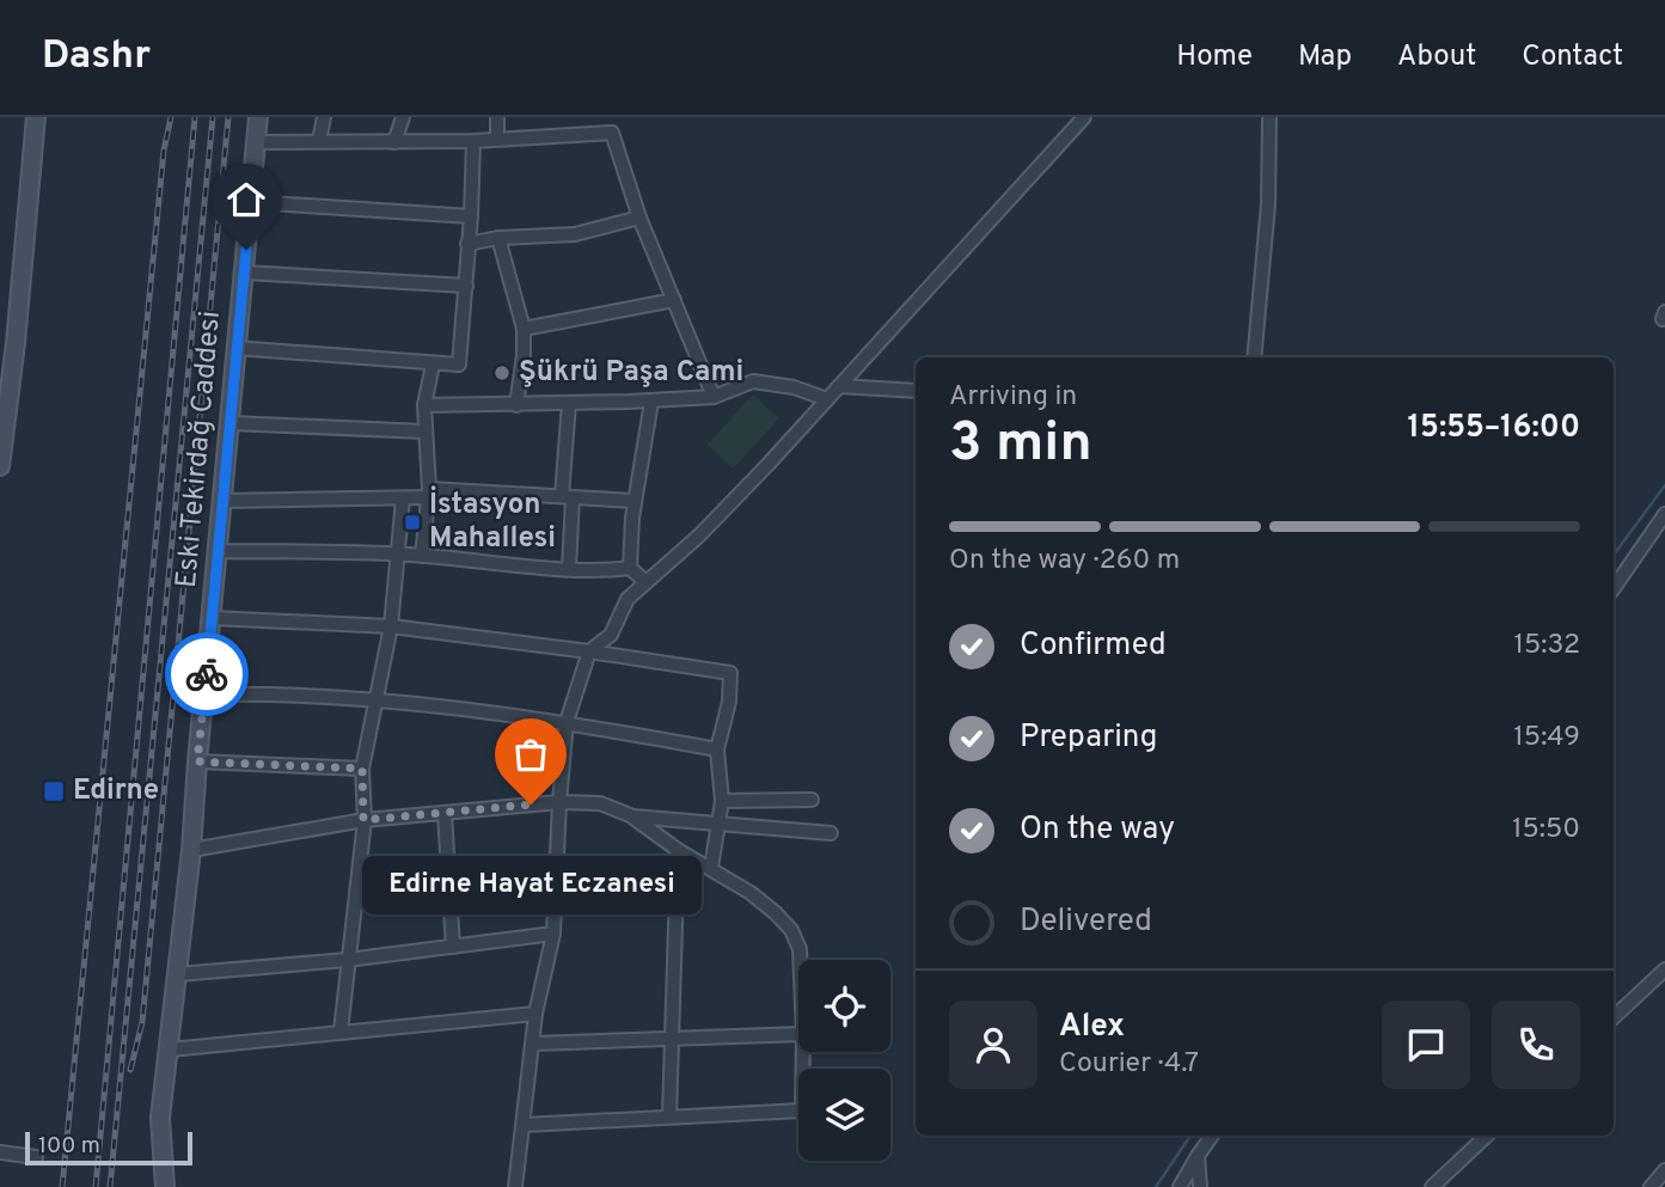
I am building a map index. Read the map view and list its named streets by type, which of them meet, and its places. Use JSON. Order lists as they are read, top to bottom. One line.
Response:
{"streets":{"street":["Eski Tekirdağ Caddesi"]},"places":{"other":["Şükrü Paşa Cami","Edirne Hayat Eczanesi"],"transit":["İstasyon Mahallesi","Edirne"]},"scale_bar":"100 m","page":{"header":"Dashr","nav":["Home","Map","About","Contact"],"heading":["3 min","Arriving in","15:55–16:00"],"panel":["Alex","Courier · 4.7"],"bar":"On the way · 260 m","list":[["Confirmed","15:32"],["Preparing","15:49"],["On the way","15:50"],"Delivered"],"bubble":"Edirne Hayat Eczanesi","scale":"100 m"}}
